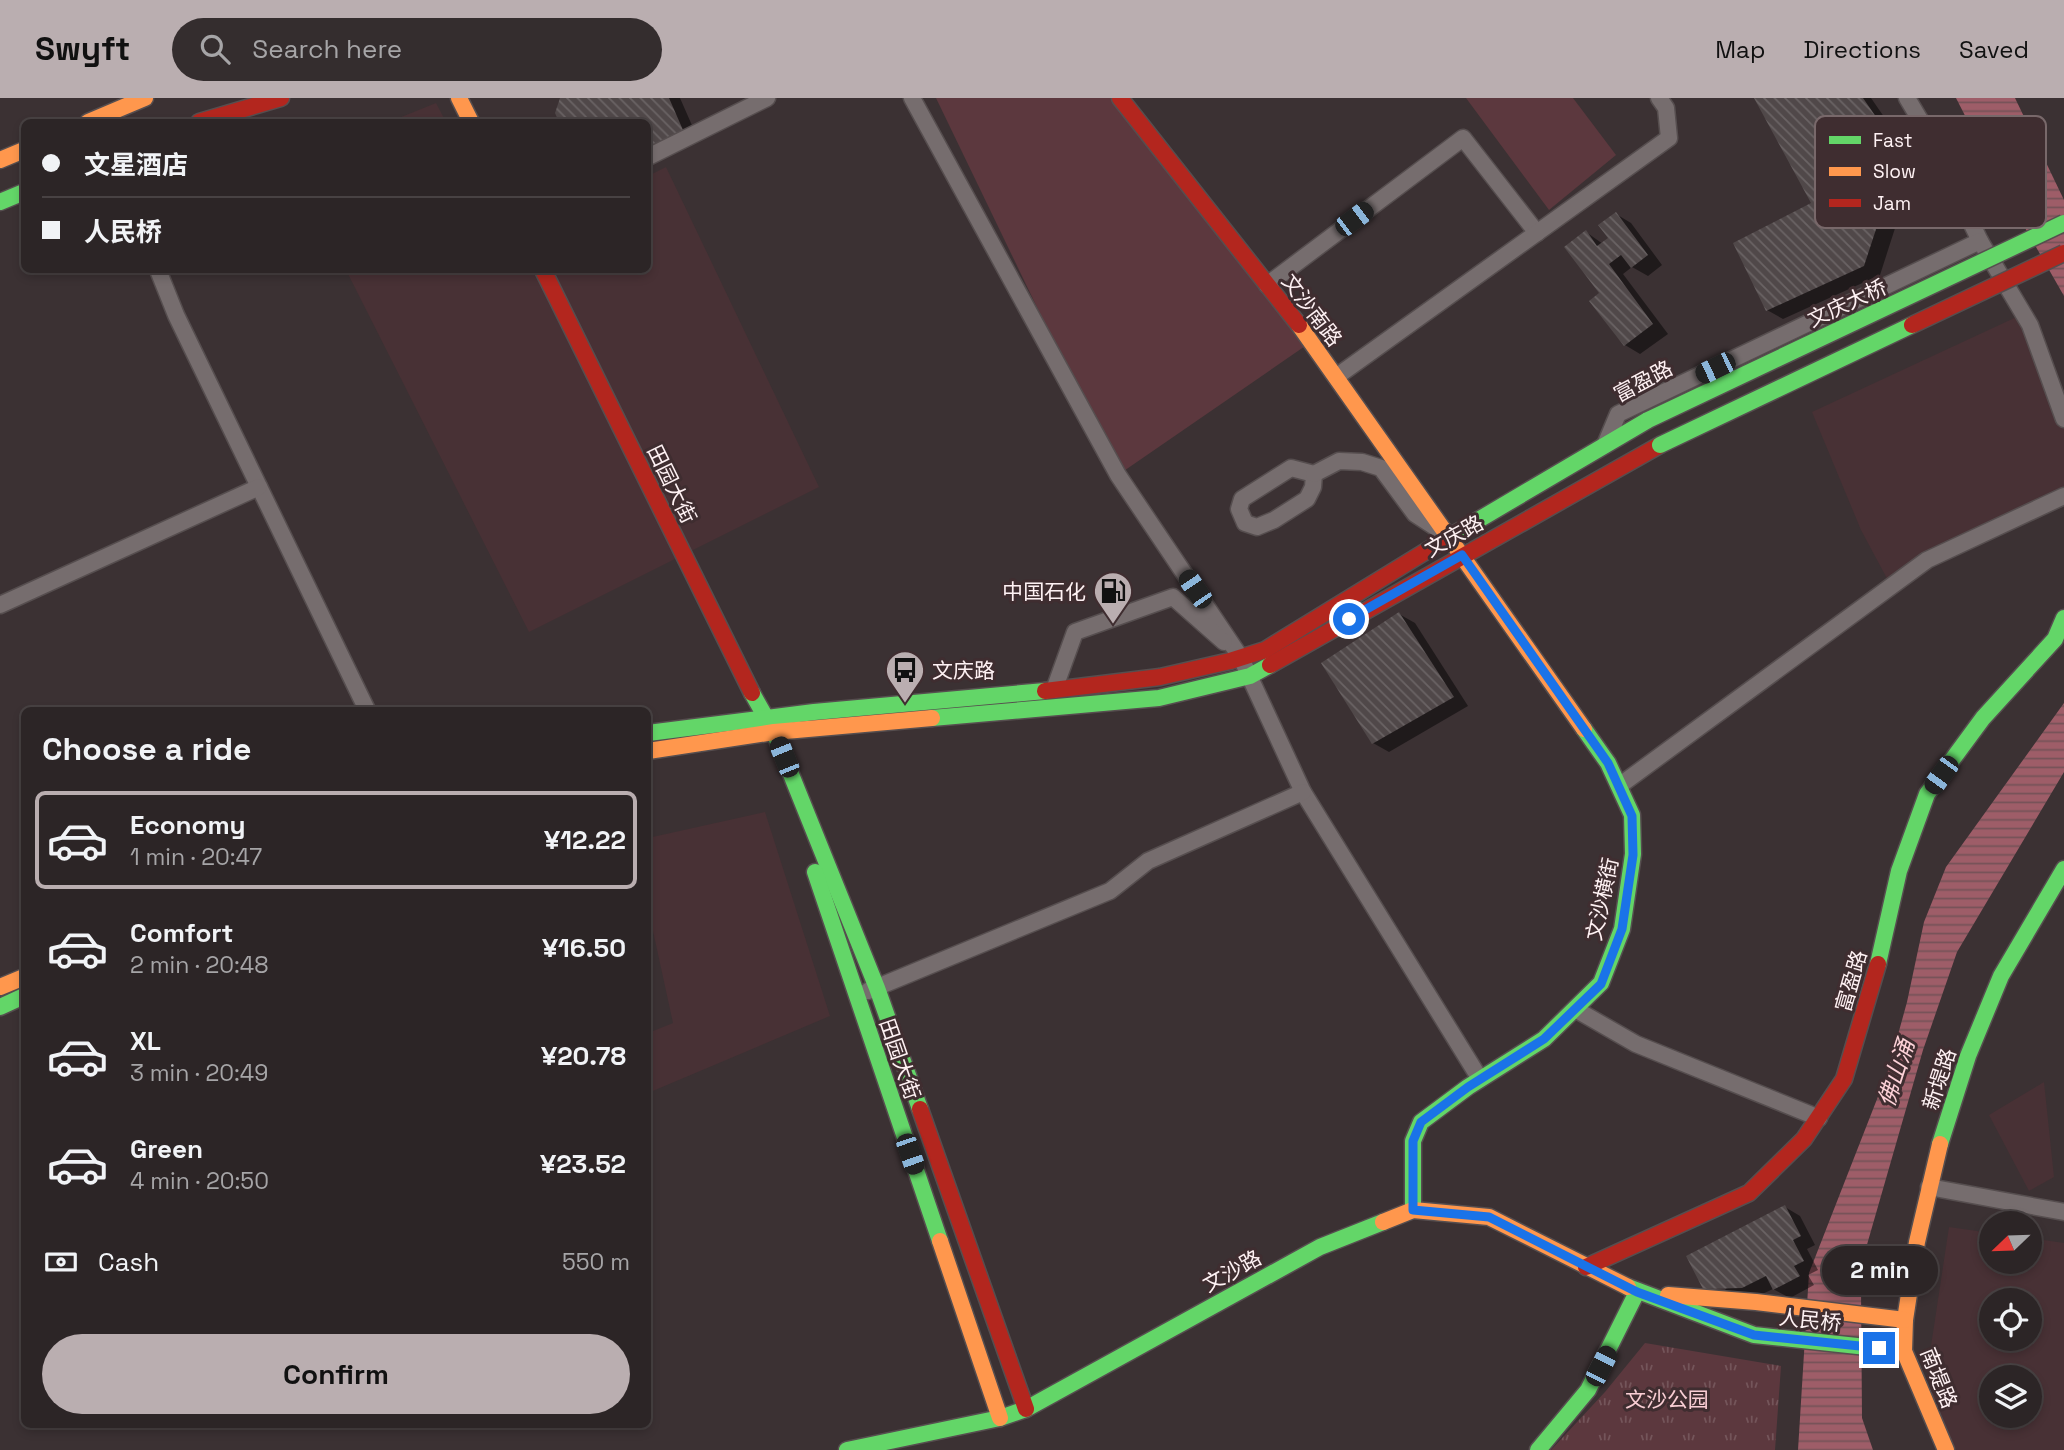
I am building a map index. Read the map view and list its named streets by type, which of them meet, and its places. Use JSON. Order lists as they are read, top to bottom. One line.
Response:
{"streets":{"street":["文庆大桥","文沙南路","富盈路","田园大街","文庆路","文沙横街","新堤路","文沙路","人民桥","南堤路"]},"crossings":[["文庆大桥","文庆路"],["文沙南路","文庆路"],["文沙南路","文沙横街"],["富盈路","文庆路"],["富盈路","文沙路"],["田园大街","文庆路"],["田园大街","文沙路"],["文庆路","文沙横街"],["文沙横街","文沙路"],["新堤路","人民桥"],["新堤路","南堤路"],["文沙路","人民桥"],["人民桥","南堤路"]],"water":["佛山涌"],"parks":["文沙公园"],"places":{"fuel station":["中国石化"],"bus stop":["文庆路"]},"legend":["Fast","Slow","Jam"],"north":"bottom left","page":{"header":"Swyft","search":"Search here","nav":["Map","Directions","Saved"],"banner":["文星酒店","人民桥"],"heading":"Choose a ride","list":[{"name":"Economy","note":"1 min · 20:47","value":"¥12.22"},{"name":"Comfort","note":"2 min · 20:48","value":"¥16.50"},{"name":"XL","note":"3 min · 20:49","value":"¥20.78"},{"name":"Green","note":"4 min · 20:50","value":"¥23.52"}],"pay":["Cash","550 m"],"bubble":"2 min","buttons":"Confirm"}}
